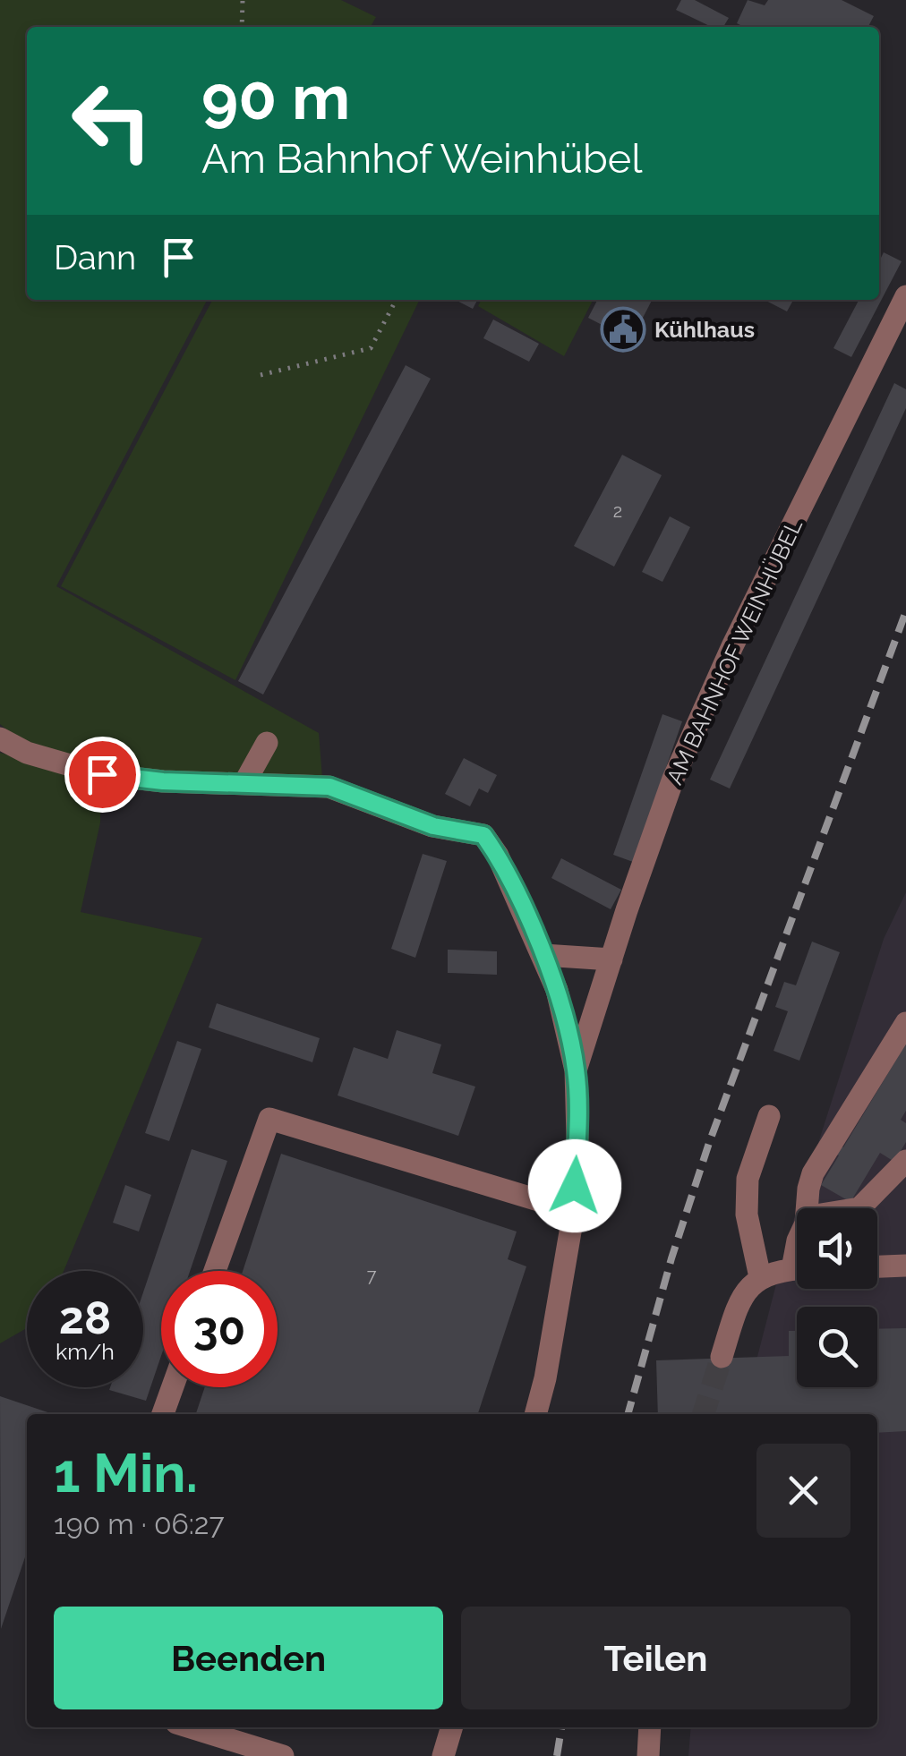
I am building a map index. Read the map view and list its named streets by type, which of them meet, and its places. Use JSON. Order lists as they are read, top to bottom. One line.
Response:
{"streets":{"street":["AM BAHNHOF WEINHÜBEL"]},"places":{"public building":["Kühlhaus"]},"house_numbers":["2","7"],"page":{"turn":["90 m","Am Bahnhof Weinhübel"],"then":"Dann","speed":"28 km/h","limit":"30","heading":["1 Min.","190 m · 06:27"],"buttons":["Beenden","Teilen"]}}
